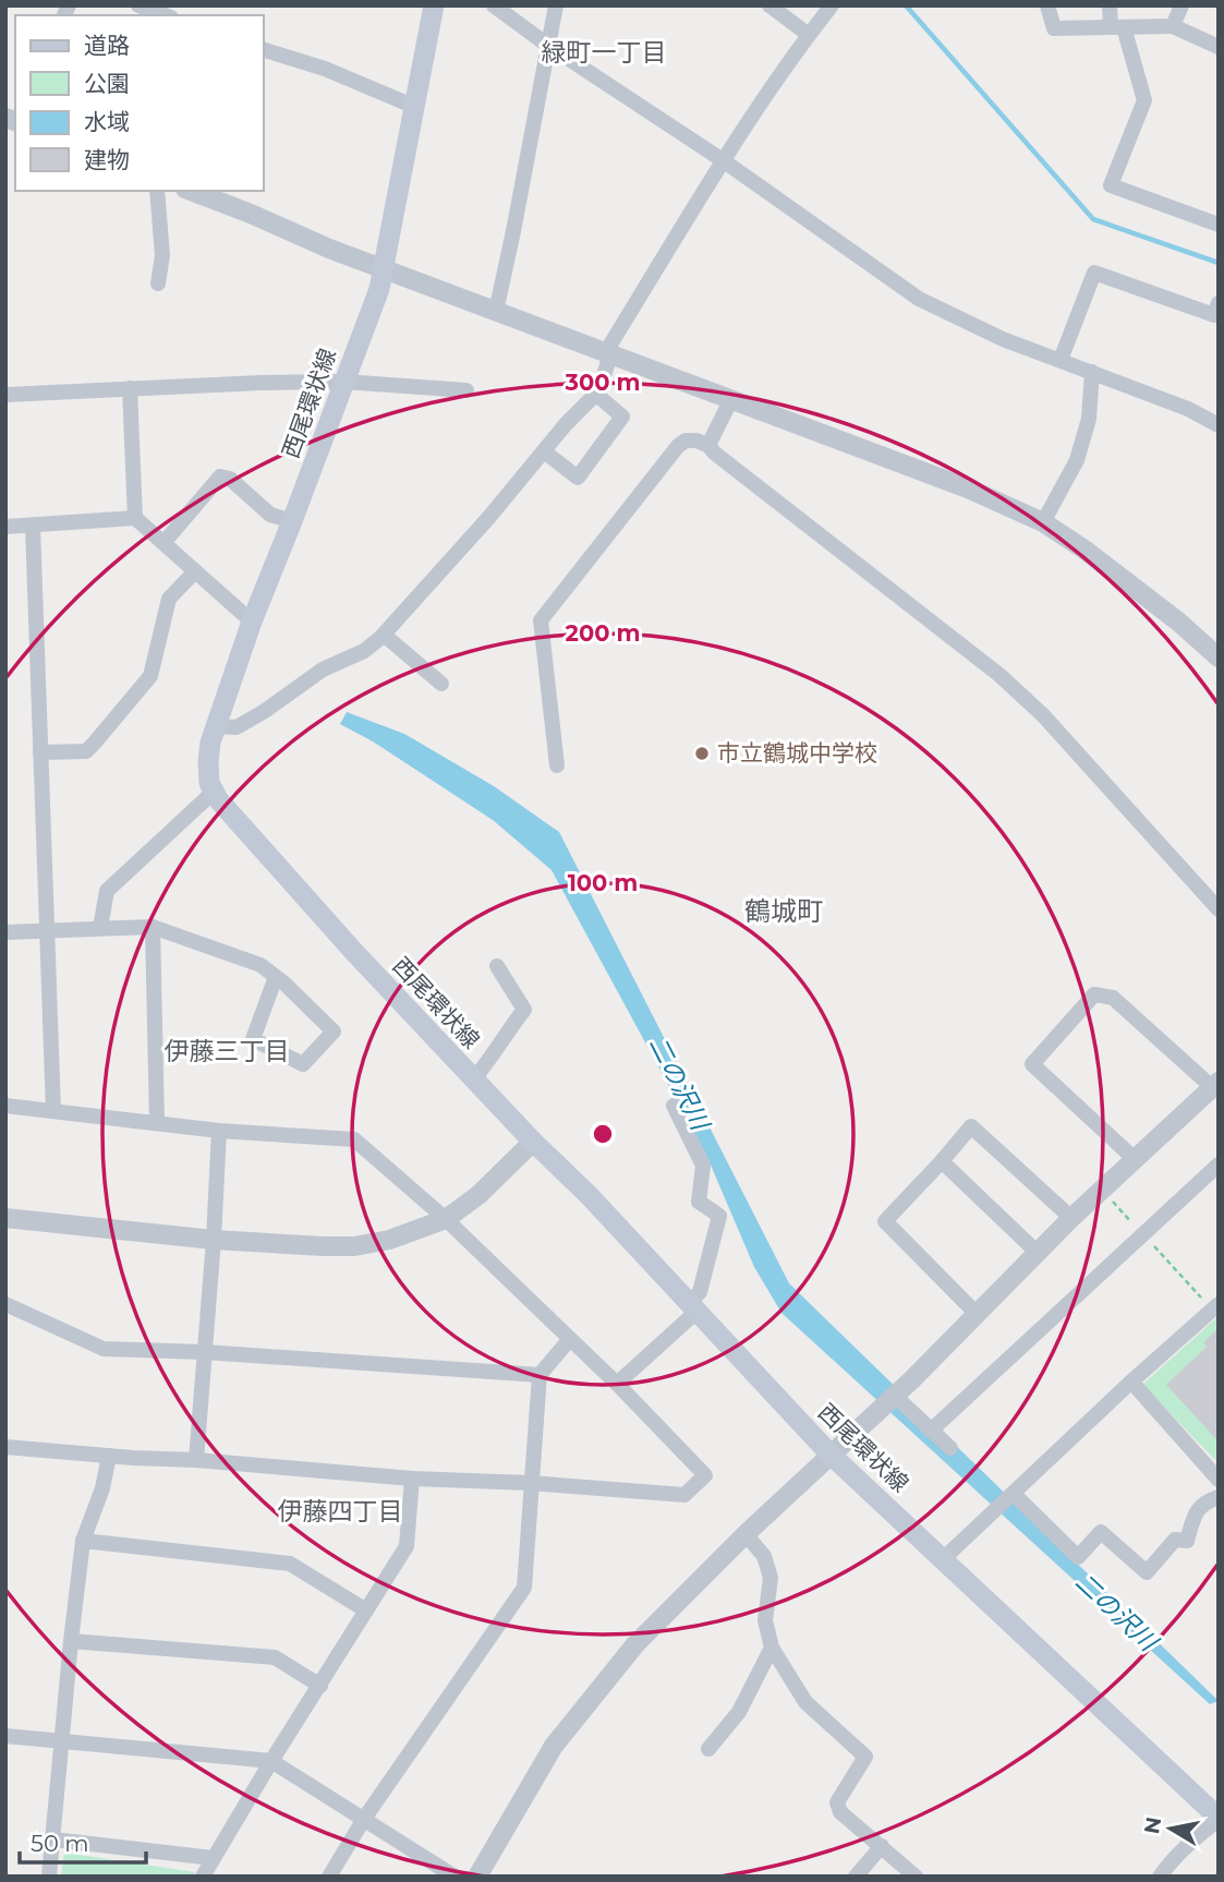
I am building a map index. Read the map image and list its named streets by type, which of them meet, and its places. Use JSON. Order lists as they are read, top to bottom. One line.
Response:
{"streets":{"main road":["西尾環状線"]},"districts":["緑町一丁目","鶴城町","伊藤三丁目","伊藤四丁目"],"water":["二の沢川"],"places":["市立鶴城中学校"],"legend":["道路","公園","水域","建物"],"scale_bar":"50 m","north":"left","rings":["300 m","200 m","100 m"]}
